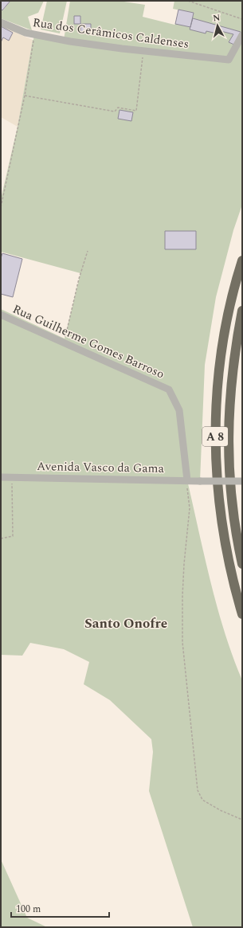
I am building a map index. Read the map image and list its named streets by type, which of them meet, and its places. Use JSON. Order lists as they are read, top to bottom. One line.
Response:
{"streets":{"highway":["A 8"],"street":["Rua dos Cerâmicos Caldenses","Rua Guilherme Gomes Barroso","Avenida Vasco da Gama"]},"crossings":[["Rua Guilherme Gomes Barroso","Avenida Vasco da Gama"]],"districts":["Santo Onofre"],"scale_bar":"100 m","north":"top"}
